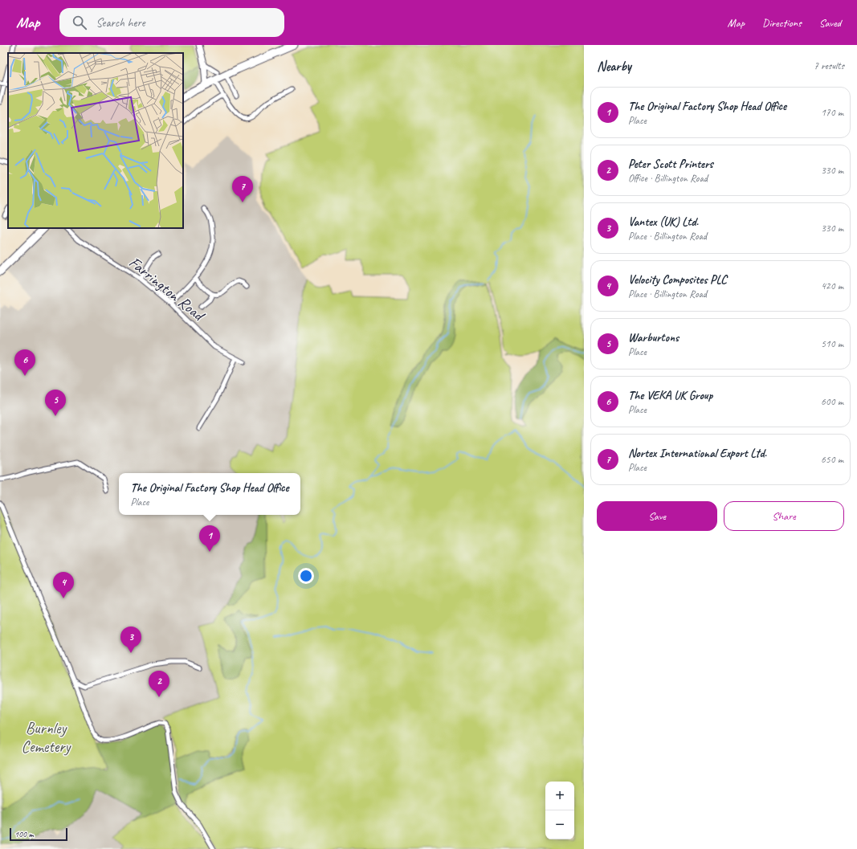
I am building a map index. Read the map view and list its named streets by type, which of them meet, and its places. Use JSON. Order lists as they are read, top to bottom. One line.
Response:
{"streets":{"street":["Farrington Road"]},"parks":["Burnley Cemetery"],"scale_bar":"100 m","page":{"header":"Map","search":"Search here","nav":["Map","Directions","Saved"],"heading":["Nearby","7 results"],"list":[{"mark":"1","name":"The Original Factory Shop Head Office","note":"Place","value":"170 m"},{"mark":"2","name":"Peter Scott Printers","note":"Office · Billington Road","value":"330 m"},{"mark":"3","name":"Vantex (UK) Ltd.","note":"Place · Billington Road","value":"330 m"},{"mark":"4","name":"Velocity Composites PLC","note":"Place · Billington Road","value":"420 m"},{"mark":"5","name":"Warburtons","note":"Place","value":"510 m"},{"mark":"6","name":"The VEKA UK Group","note":"Place","value":"600 m"},{"mark":"7","name":"Nortex International Export Ltd.","note":"Place","value":"650 m"}],"pins":["7","6","5","1","4","3","2"],"popup":["The Original Factory Shop Head Office","Place"],"buttons":["Save","Share"],"map_buttons":["+","−"],"scale":"100 m"}}
